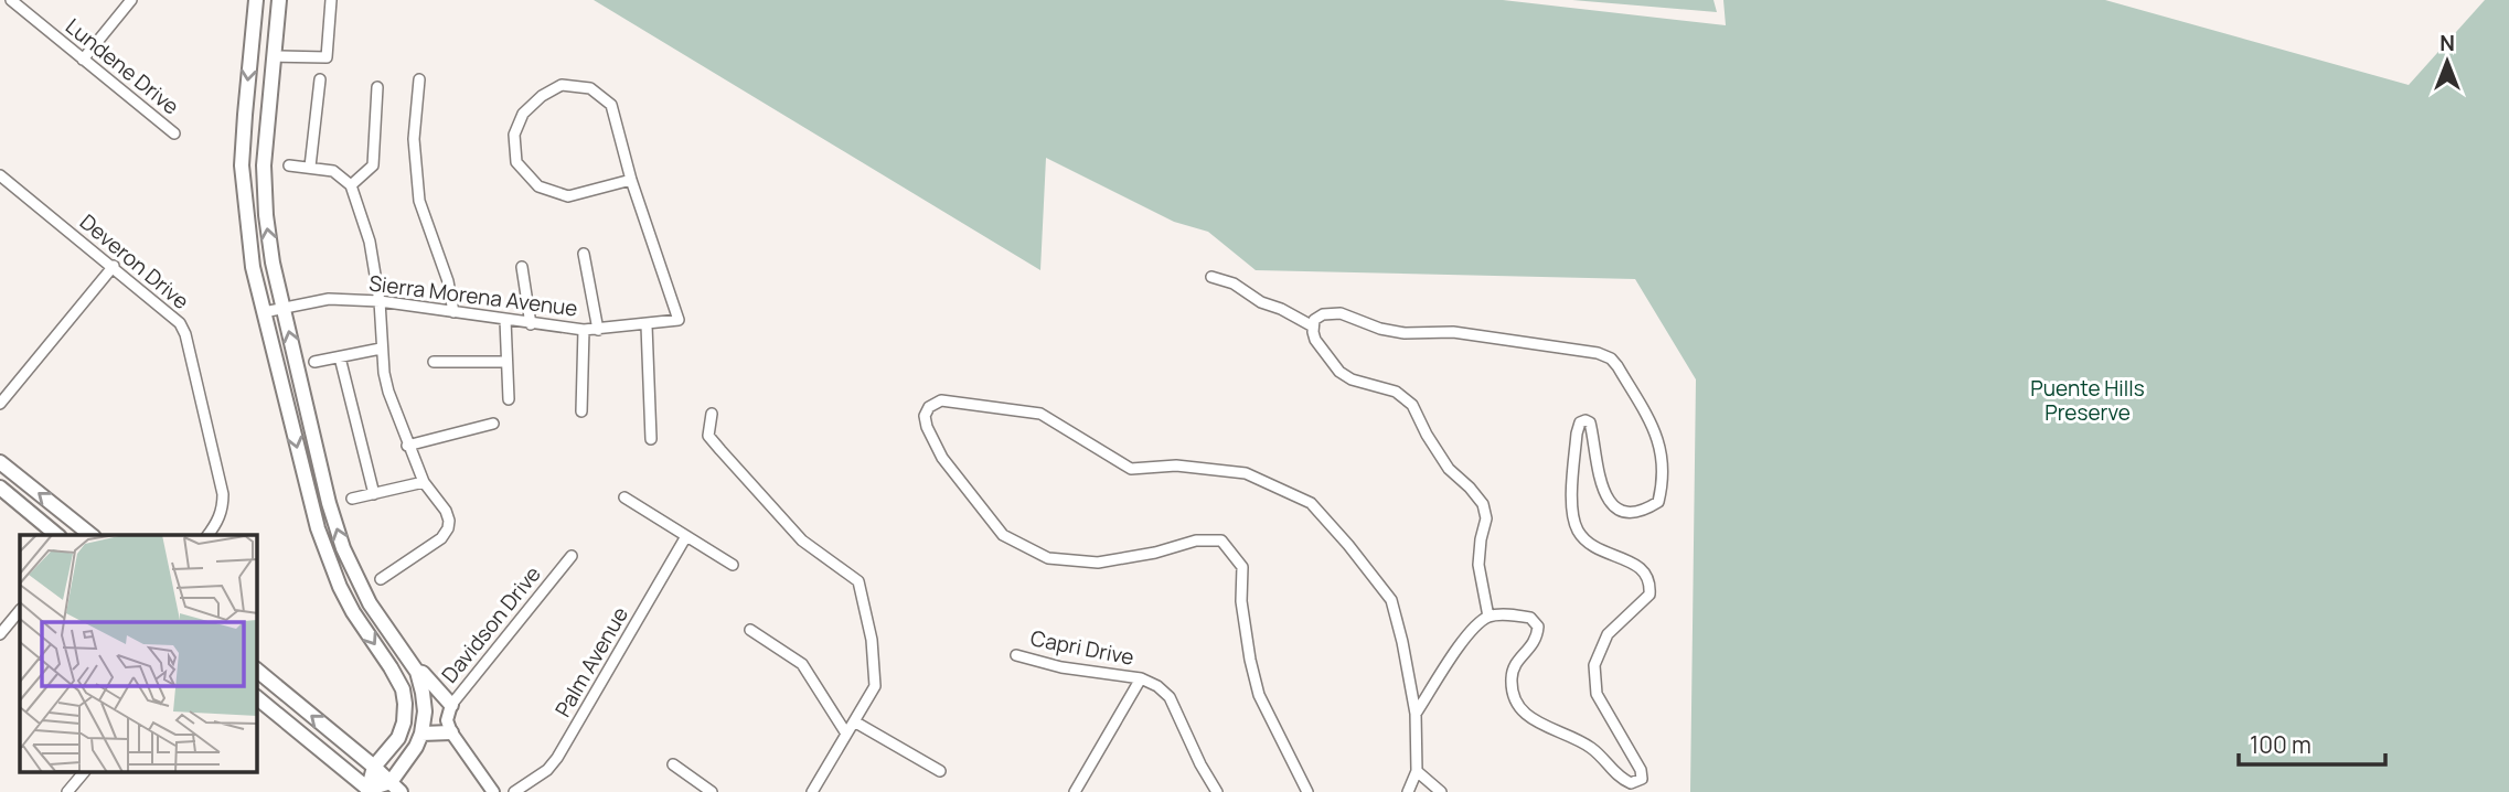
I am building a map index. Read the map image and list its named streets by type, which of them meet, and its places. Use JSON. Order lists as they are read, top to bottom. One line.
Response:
{"streets":{"street":["Lundene Drive","Deveron Drive","Sierra Morena Avenue","Davidson Drive","Capri Drive","Palm Avenue"]},"parks":["Puente Hills Preserve"],"scale_bar":"100 m","north":"top"}
